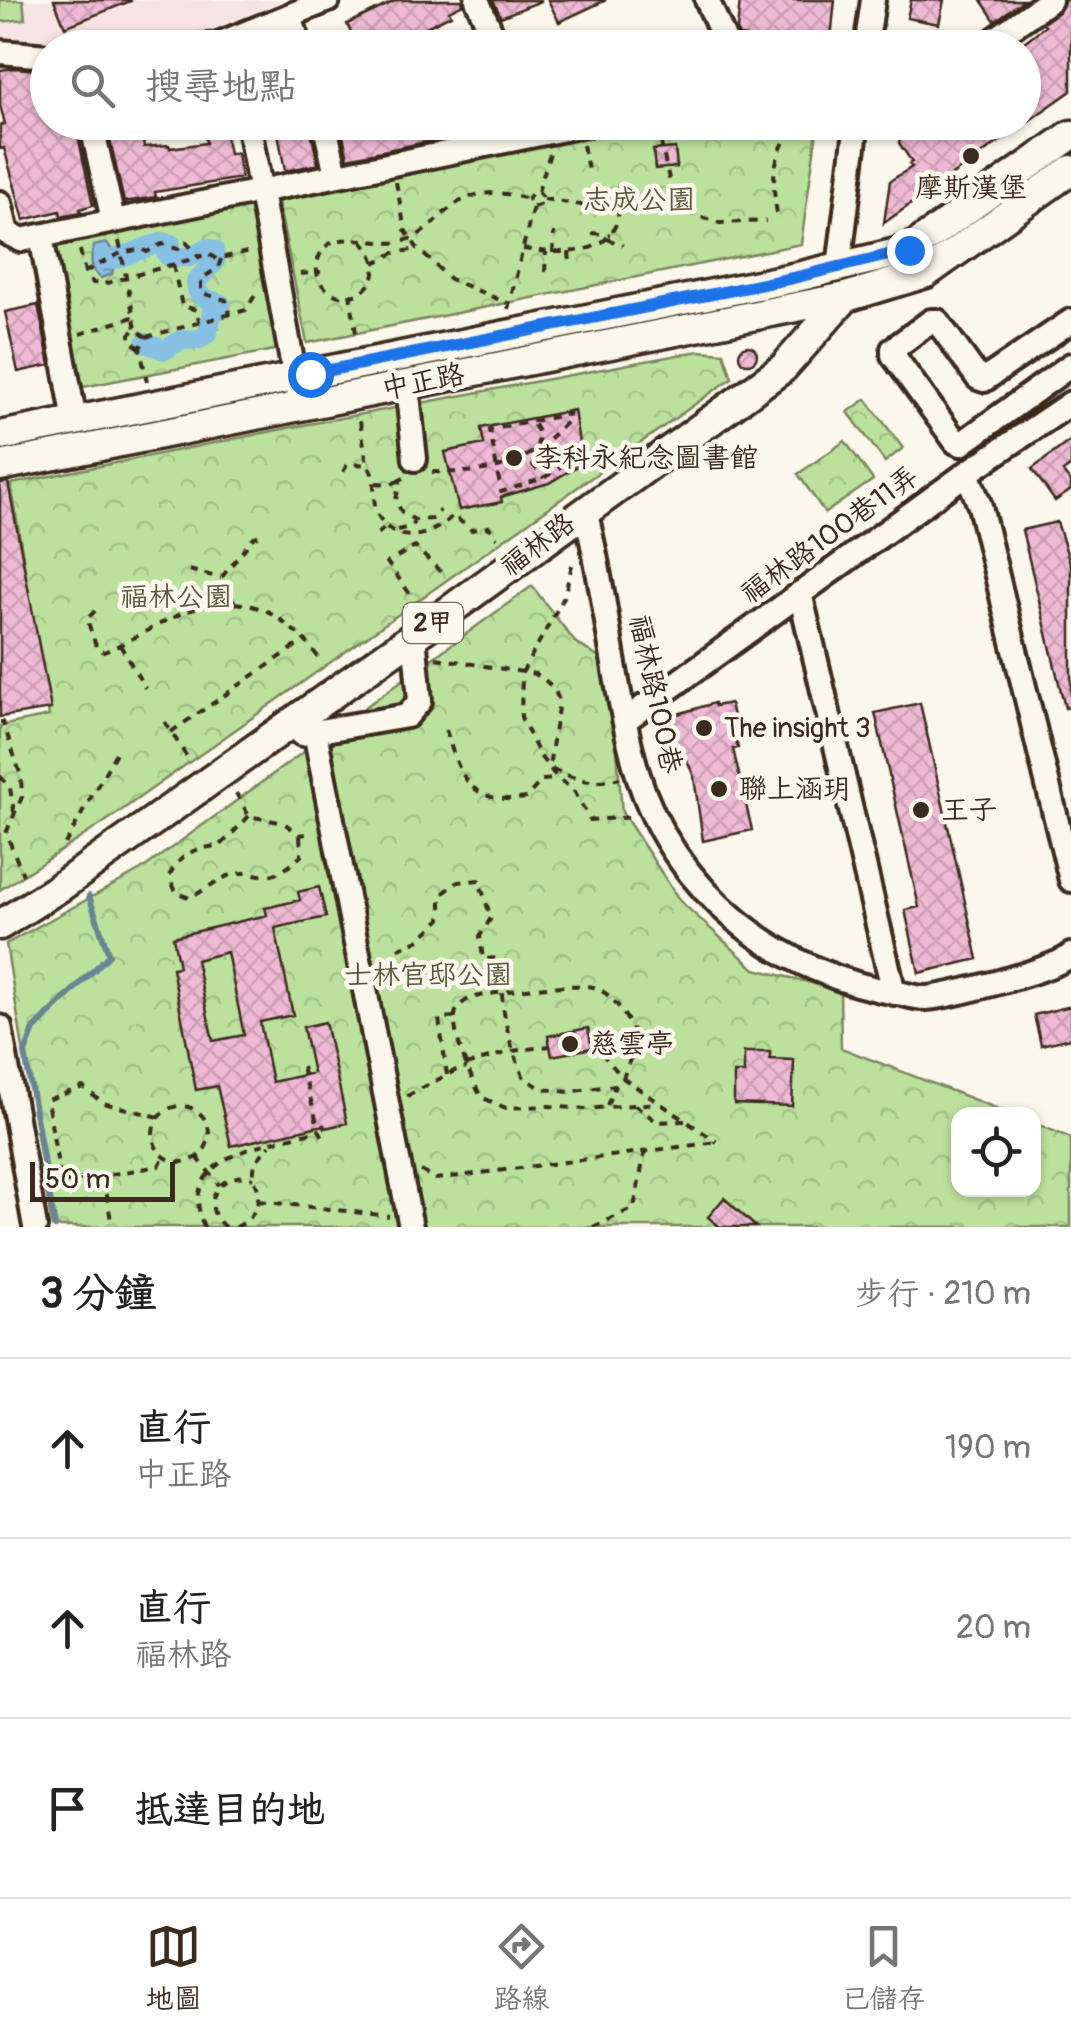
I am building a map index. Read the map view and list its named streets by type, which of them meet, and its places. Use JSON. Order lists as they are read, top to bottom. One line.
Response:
{"streets":{"main road":["中正路","福林路","2甲"],"street":["福林路100巷11弄","福林路100巷"]},"crossings":[["中正路","福林路"],["福林路100巷11弄","福林路100巷"],["福林路","福林路100巷"]],"parks":["志成公園","福林公園","士林官邸公園"],"places":["摩斯漢堡","李科永紀念圖書館","The insight 3","聯上涵玥","王子","慈雲亭"],"scale_bar":"50 m","page":{"search":"搜尋地點","scale":"50 m","heading":["3 分鐘","步行 · 210 m"],"list":[["直行","中正路","190 m"],["直行","福林路","20 m"],"抵達目的地"],"nav":["地圖","路線","已儲存"]}}
